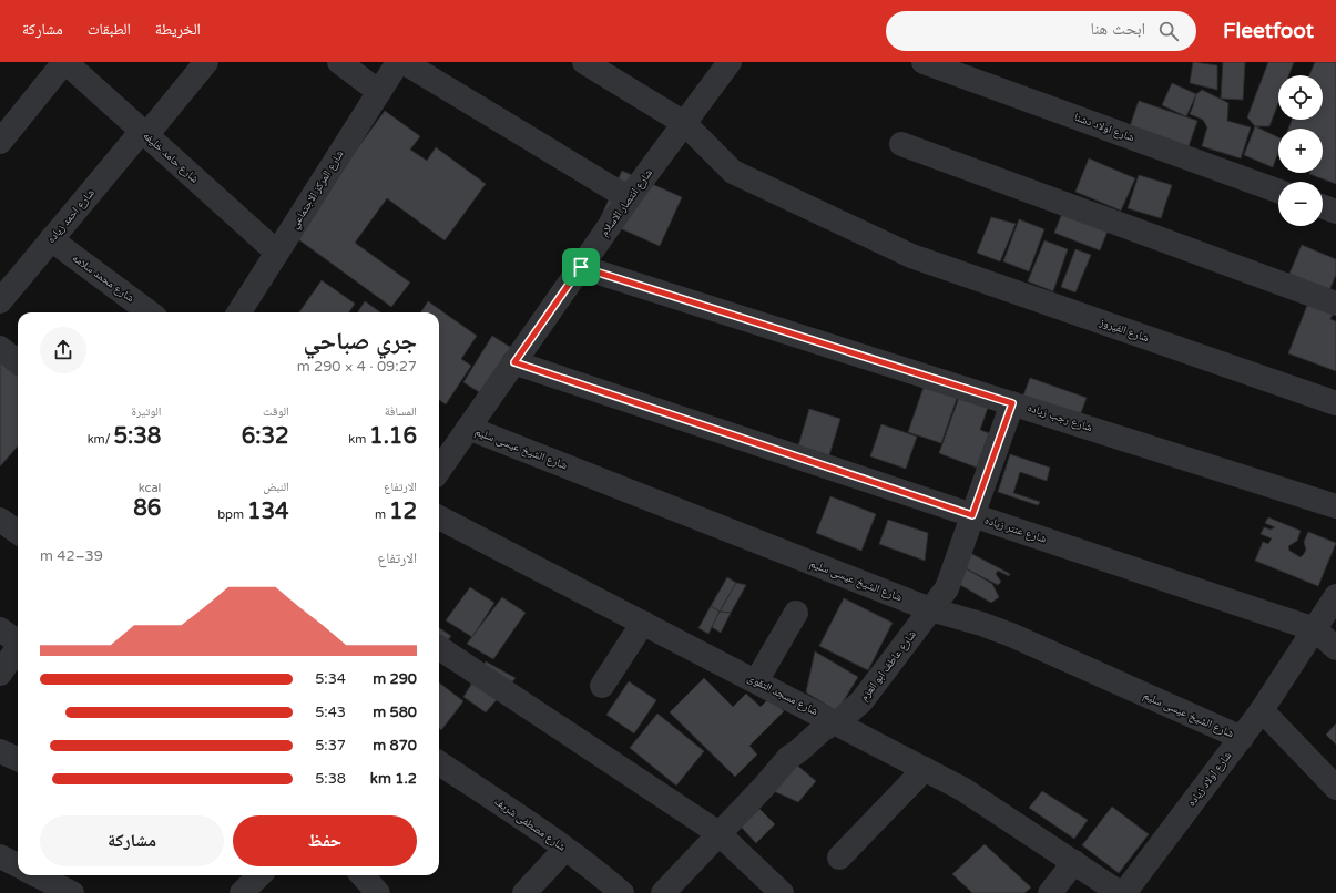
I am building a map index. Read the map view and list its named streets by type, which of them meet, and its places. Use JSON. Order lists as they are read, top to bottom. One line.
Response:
{"streets":{"street":["شارع اولاد دشنا","شارع حامد خليفه","شارع المركز الاجتماعي","شارع انتصار الاسلام","شارع احمد زياده","شارع محمد سلامه","شارع الفيروز","شارع رجب زياده","شارع الشيخ عيسى سليم","شارع عنتر زياده","شارع عاطف ابو العزم","شارع مسجد التقوى","شارع اولاد زياده","شارع مصطفى شريف"]},"crossings":[["شارع حامد خليفه","شارع المركز الاجتماعي"],["شارع حامد خليفه","شارع احمد زياده"],["شارع انتصار الاسلام","شارع الفيروز"],["شارع انتصار الاسلام","شارع رجب زياده"],["شارع انتصار الاسلام","شارع الشيخ عيسى سليم"],["شارع انتصار الاسلام","شارع عنتر زياده"],["شارع احمد زياده","شارع محمد سلامه"],["شارع رجب زياده","شارع عاطف ابو العزم"],["شارع الشيخ عيسى سليم","شارع عاطف ابو العزم"],["شارع الشيخ عيسى سليم","شارع اولاد زياده"],["شارع عنتر زياده","شارع عاطف ابو العزم"],["شارع عنتر زياده","شارع اولاد زياده"],["شارع عاطف ابو العزم","شارع مسجد التقوى"]],"page":{"header":"Fleetfoot","search":"ابحث هنا","nav":["الخريطة","الطبقات","مشاركة"],"map_buttons":["+","−"],"heading":["جري صباحي","09:27 · 4 × 290 m"],"stats":[["المسافة","1.16 km"],["الوقت","6:32"],["الوتيرة","5:38 /km"],["الارتفاع","12 m"],["النبض","134 bpm"],["kcal","86"]],"chart":["الارتفاع","39–42 m"],"list":[{"name":"290 m","note":"5:34"},{"name":"580 m","note":"5:43"},{"name":"870 m","note":"5:37"},{"name":"1.2 km","note":"5:38"}],"buttons":["حفظ","مشاركة"]}}
